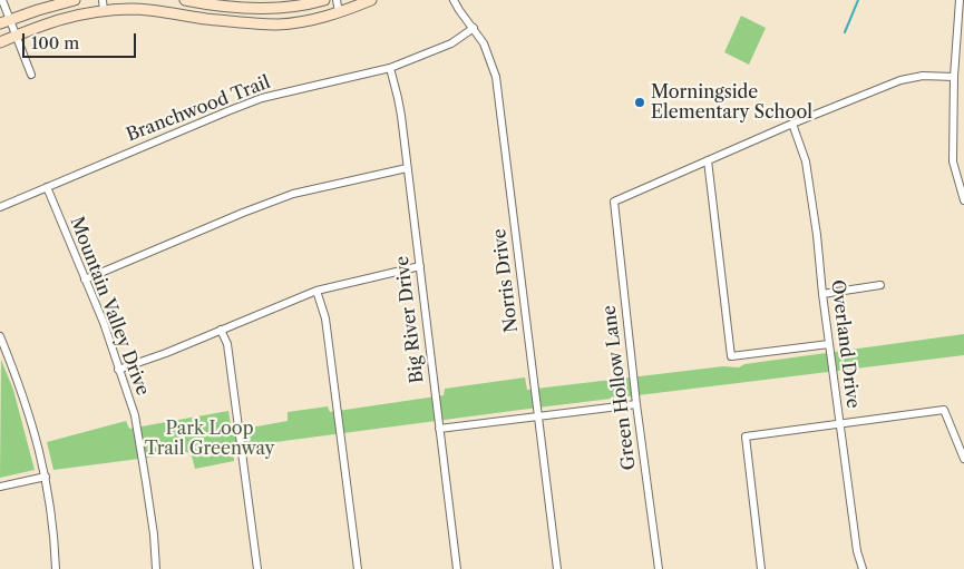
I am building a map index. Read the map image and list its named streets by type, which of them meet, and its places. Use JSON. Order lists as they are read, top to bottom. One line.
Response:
{"streets":{"street":["Branchwood Trail","Norris Drive","Mountain Valley Drive","Big River Drive","Overland Drive","Green Hollow Lane"]},"crossings":[["Branchwood Trail","Norris Drive"],["Branchwood Trail","Mountain Valley Drive"],["Branchwood Trail","Big River Drive"]],"parks":["Park Loop Trail Greenway"],"places":["Morningside Elementary School"],"scale_bar":"100 m"}
